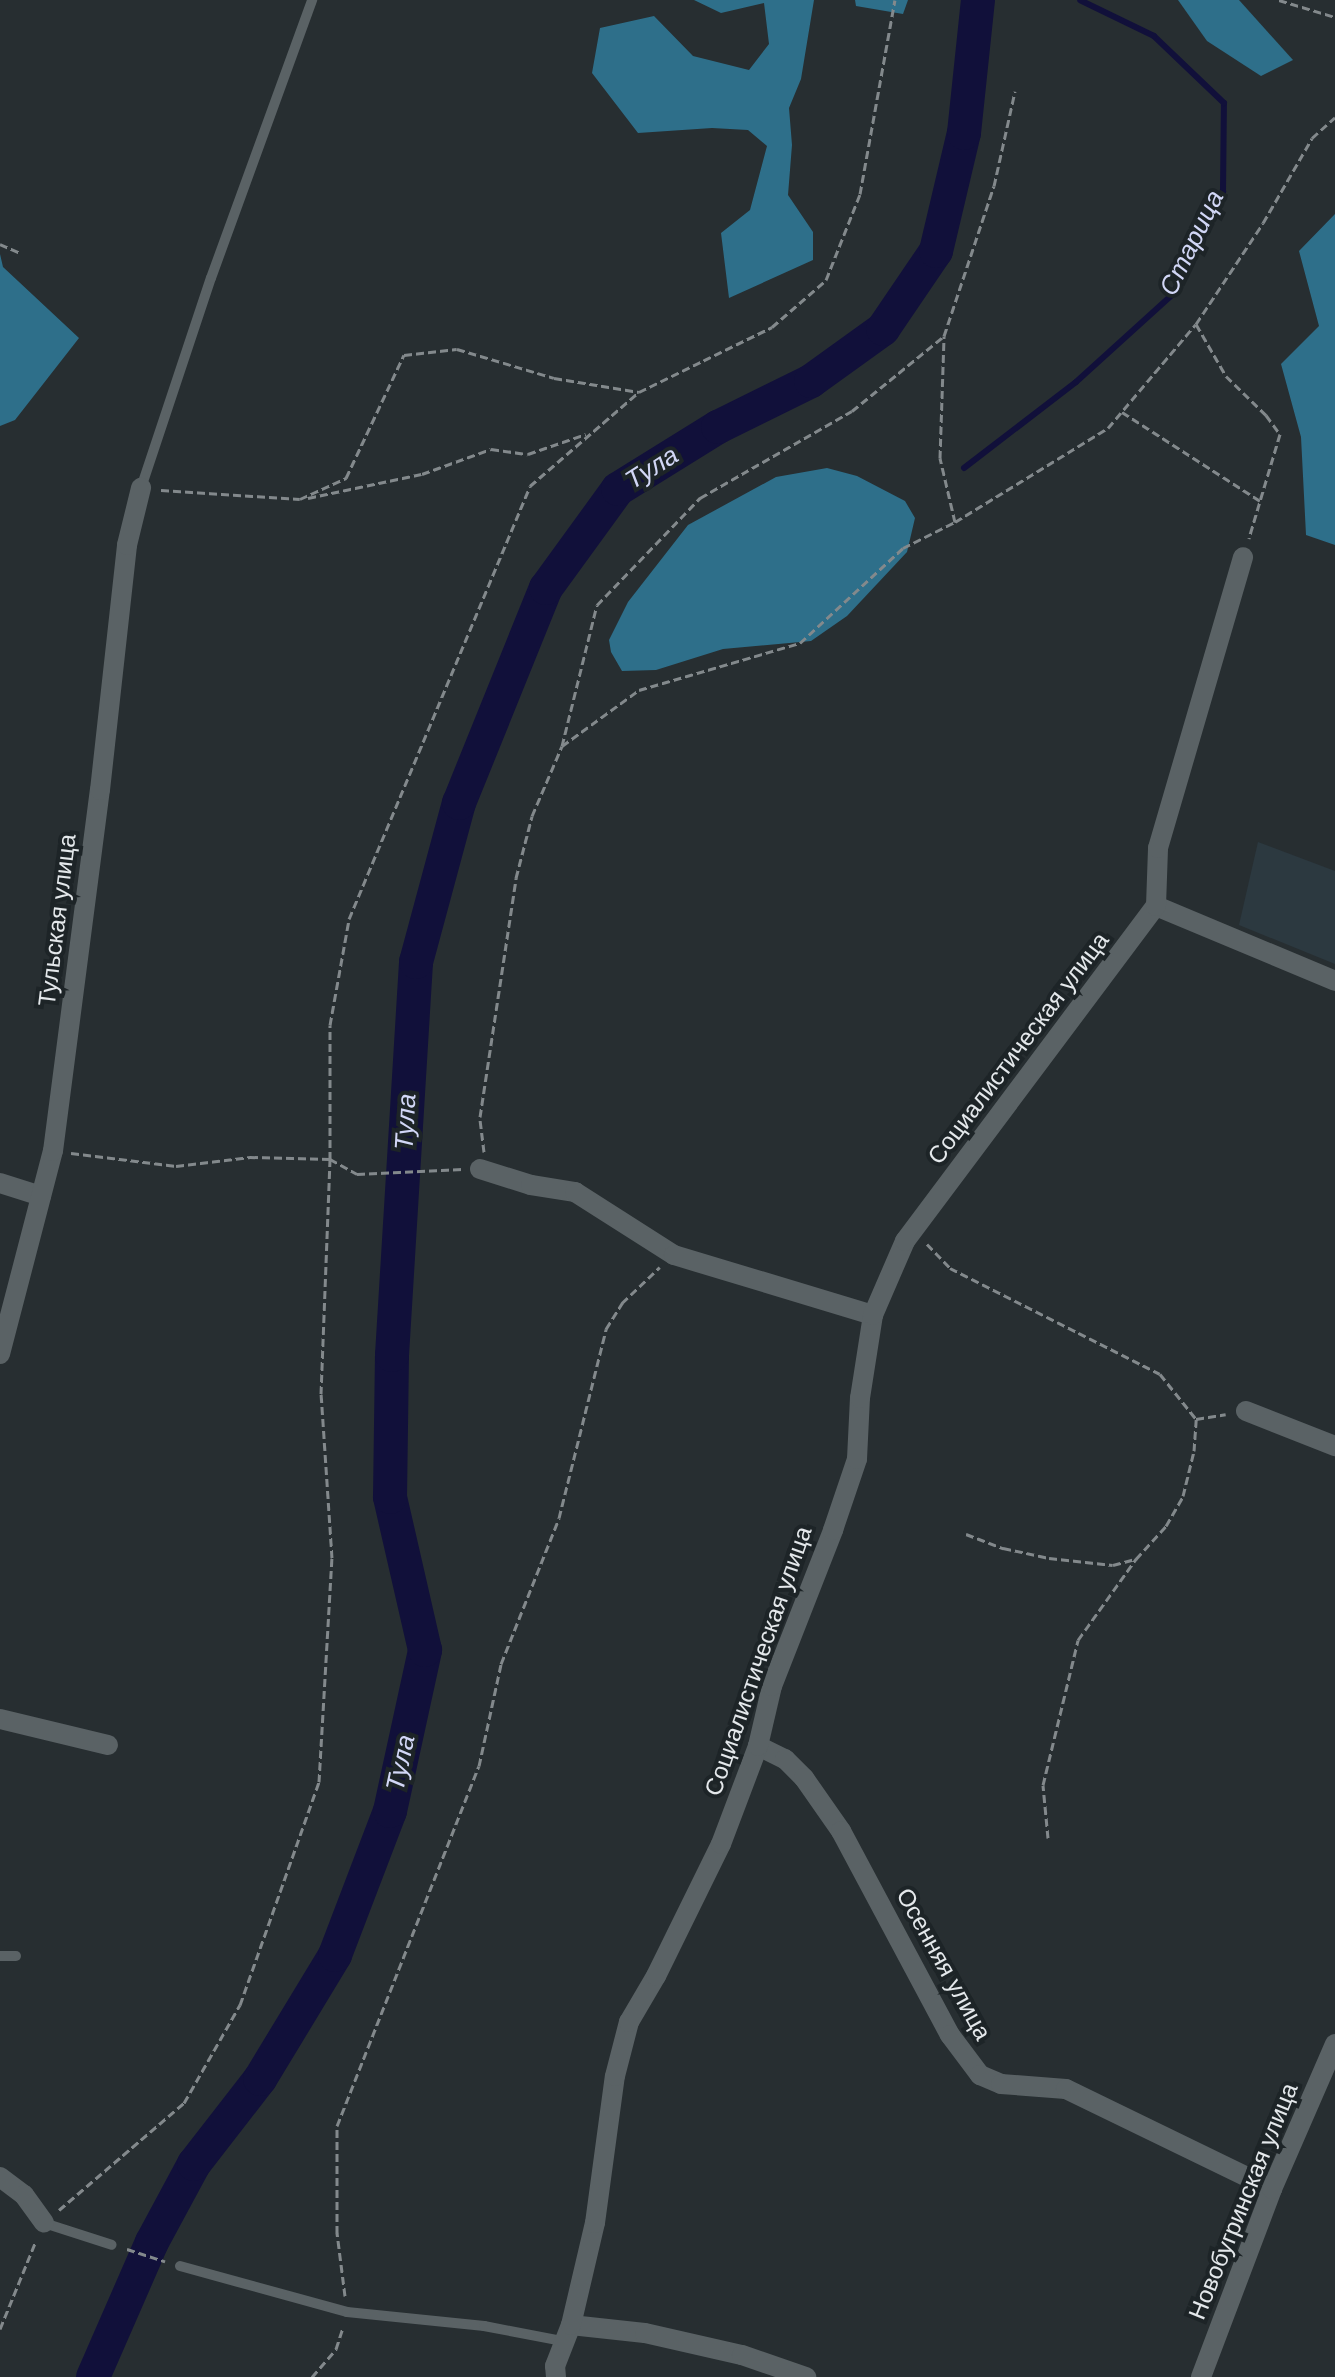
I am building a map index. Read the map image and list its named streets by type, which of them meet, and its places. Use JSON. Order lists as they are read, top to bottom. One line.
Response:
{"streets":{"street":["Тульская улица","Социалистическая улица","Осенняя улица","Новобугринская улица"]},"crossings":[["Социалистическая улица","Осенняя улица"],["Осенняя улица","Новобугринская улица"]],"water":["Старица","Тула"]}
